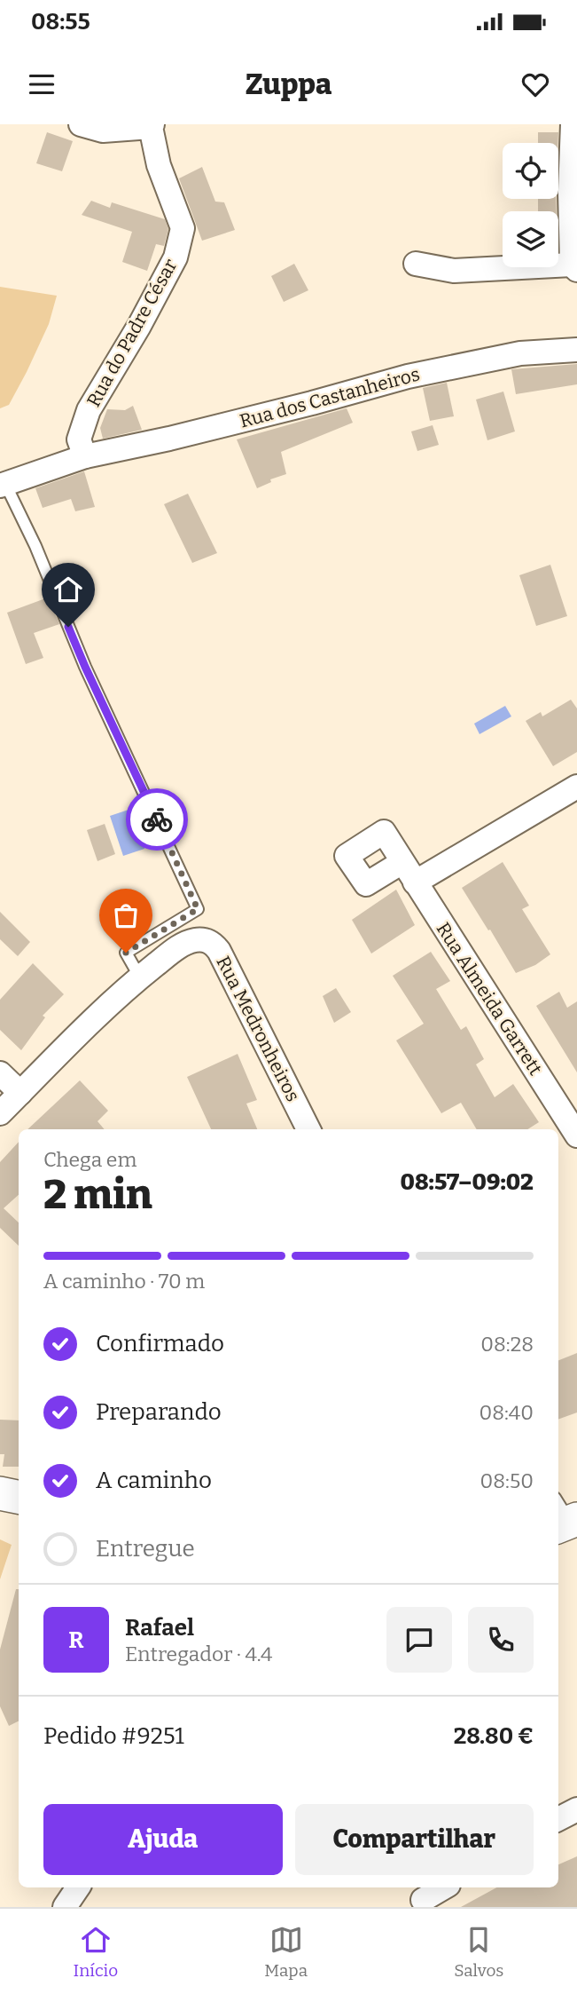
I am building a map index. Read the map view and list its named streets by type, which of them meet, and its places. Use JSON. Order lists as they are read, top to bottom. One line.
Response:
{"streets":{"street":["Rua do Padre César","Rua dos Castanheiros","Rua Almeida Garrett","Rua Medronheiros"]},"crossings":[["Rua do Padre César","Rua dos Castanheiros"]],"page":{"status":"08:55","header":"Zuppa","heading":["2 min","Chega em","08:57–09:02"],"panel":["Rafael","Entregador · 4.4","Pedido #9251","28.80 €"],"bar":"A caminho · 70 m","list":[["Confirmado","08:28"],["Preparando","08:40"],["A caminho","08:50"],"Entregue"],"round":"R","buttons":["Ajuda","Compartilhar"],"tabs":["Início","Mapa","Salvos"]}}
